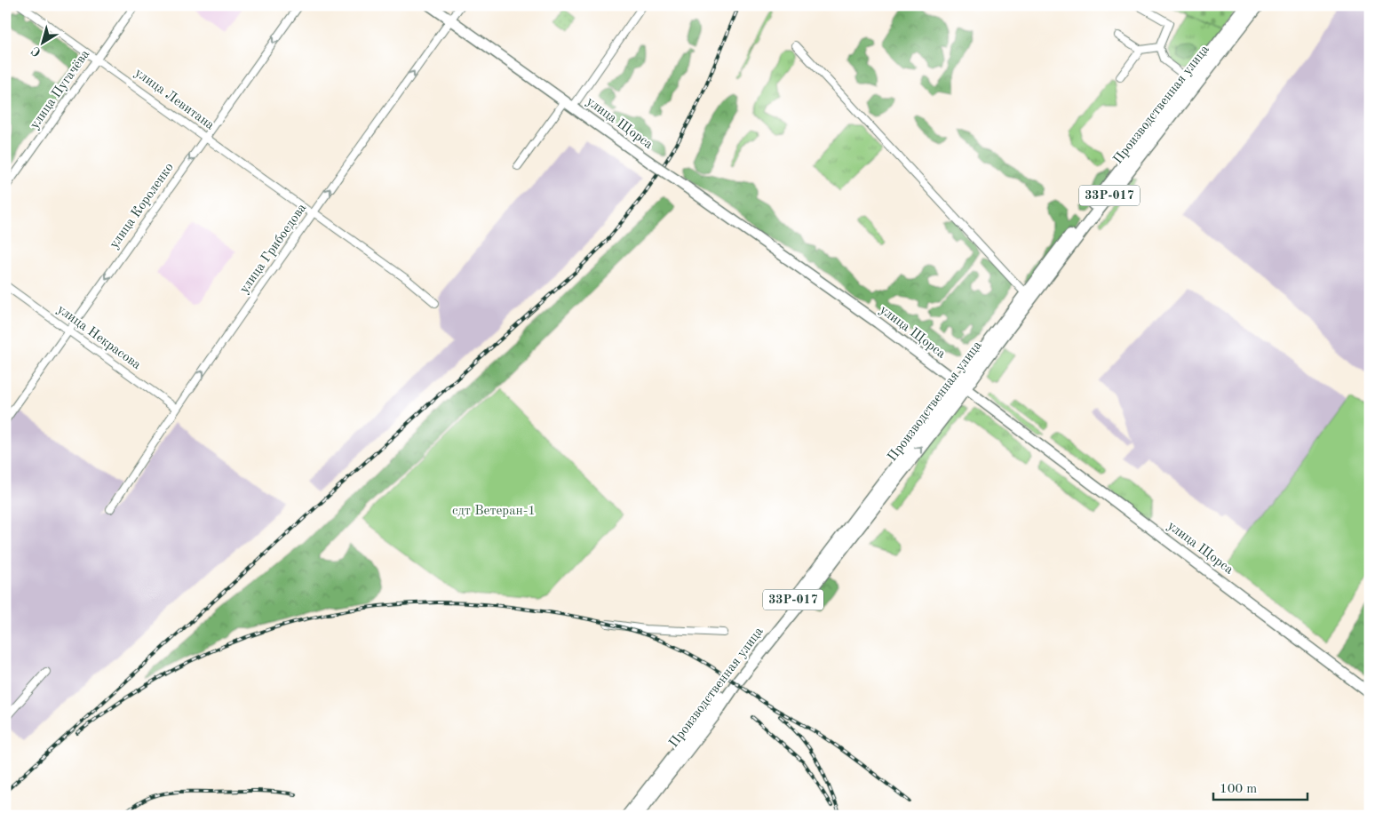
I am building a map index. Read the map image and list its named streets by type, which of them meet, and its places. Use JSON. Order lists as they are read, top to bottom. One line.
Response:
{"streets":{"highway":["Производственная улица","33Р-017"],"main road":["улица Щорса"],"street":["улица Пугачёва","улица Левитана","улица Короленко","улица Грибоедова","улица Некрасова"]},"crossings":[["улица Пугачёва","улица Левитана"],["улица Левитана","улица Короленко"],["улица Левитана","улица Грибоедова"],["Производственная улица","улица Щорса"],["улица Щорса","улица Грибоедова"],["улица Короленко","улица Некрасова"],["улица Грибоедова","улица Некрасова"]],"one_way":["улица Короленко","улица Грибоедова"],"parks":["сдт Ветеран-1"],"scale_bar":"100 m","north":"bottom left"}
